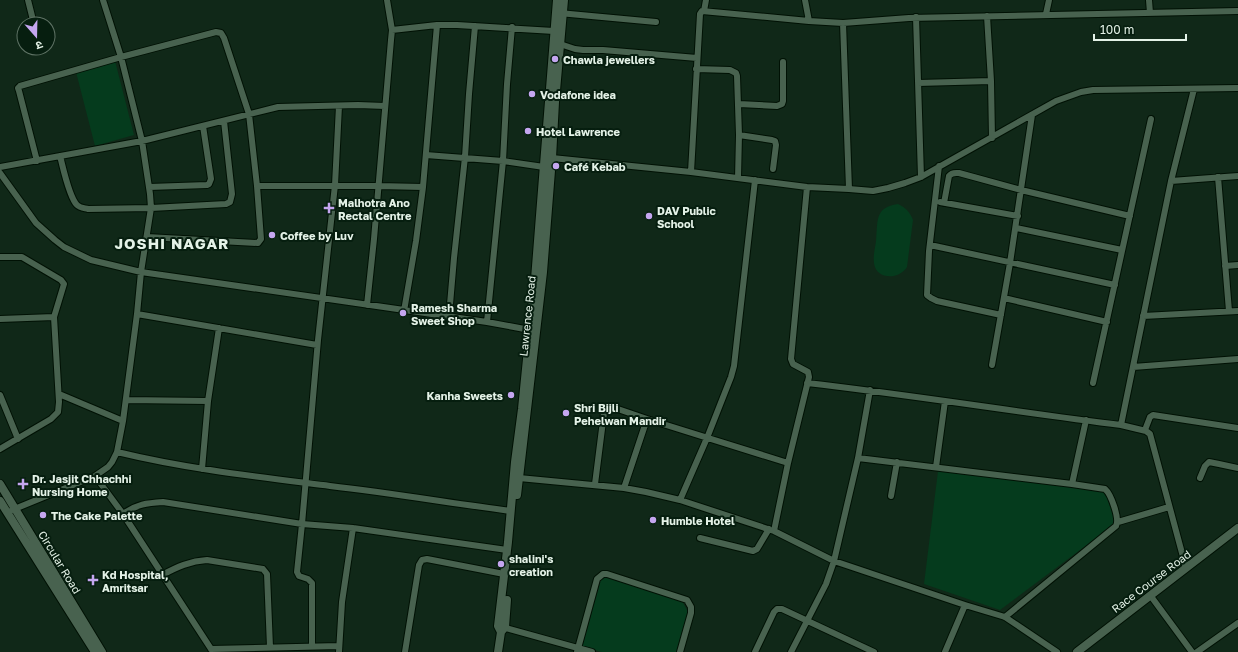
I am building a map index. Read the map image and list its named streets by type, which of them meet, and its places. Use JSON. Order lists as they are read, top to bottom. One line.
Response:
{"streets":{"street":["Lawrence Road","Circular Road","Race Course Road"]},"districts":["JOSHI NAGAR"],"places":{"other":["Chawla jewellers","Vodafone idea","Hotel Lawrence","Café Kebab","DAV Public School","Coffee by Luv","Ramesh Sharma Sweet Shop","Kanha Sweets","Shri Bijli Pehelwan Mandir","The Cake Palette","Humble Hotel","shalini's creation"],"health":["Malhotra Ano Rectal Centre","Dr. Jasjit Chhachhi Nursing Home","Kd Hospital, Amritsar"]},"scale_bar":"100 m","north":"bottom"}
